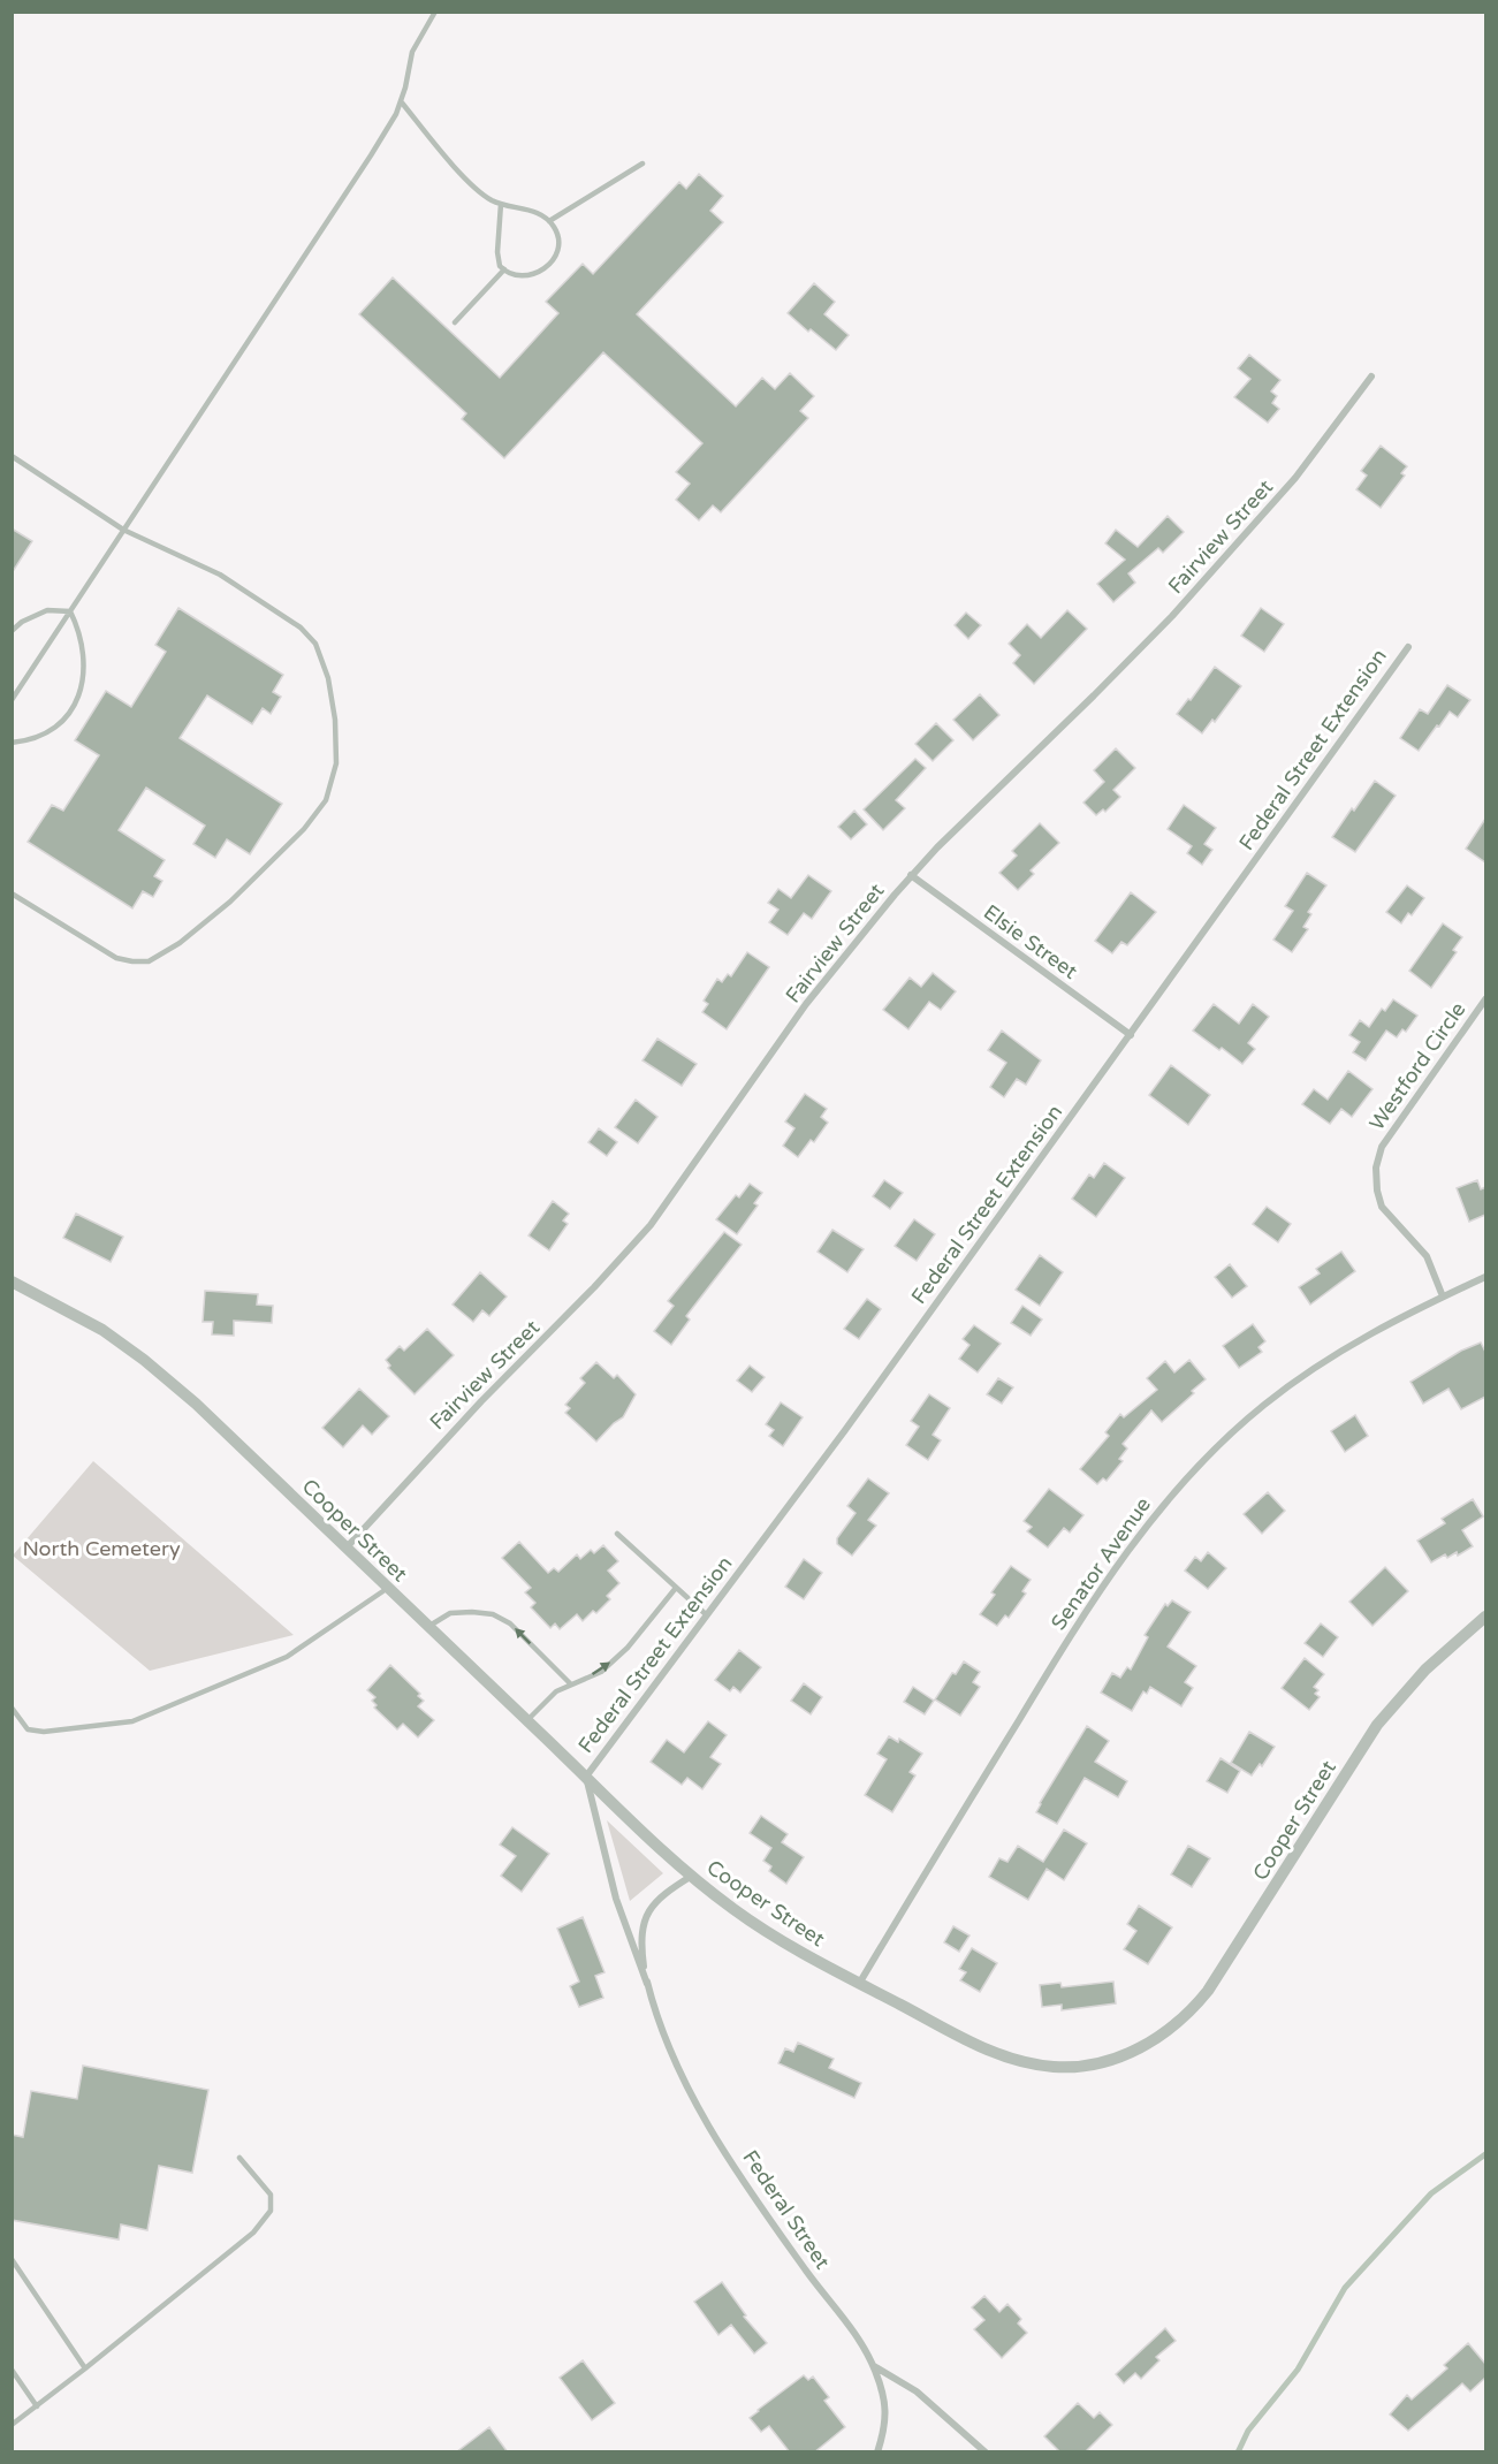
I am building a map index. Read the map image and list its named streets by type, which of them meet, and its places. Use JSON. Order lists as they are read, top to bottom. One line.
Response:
{"streets":{"street":["Fairview Street","Federal Street Extension","Elsie Street","Westford Circle","Cooper Street","Senator Avenue","Federal Street"]},"crossings":[["Fairview Street","Elsie Street"],["Fairview Street","Cooper Street"],["Federal Street Extension","Elsie Street"],["Federal Street Extension","Cooper Street"],["Federal Street Extension","Federal Street"],["Westford Circle","Senator Avenue"],["Cooper Street","Senator Avenue"],["Cooper Street","Federal Street"]],"parks":["North Cemetery"]}
